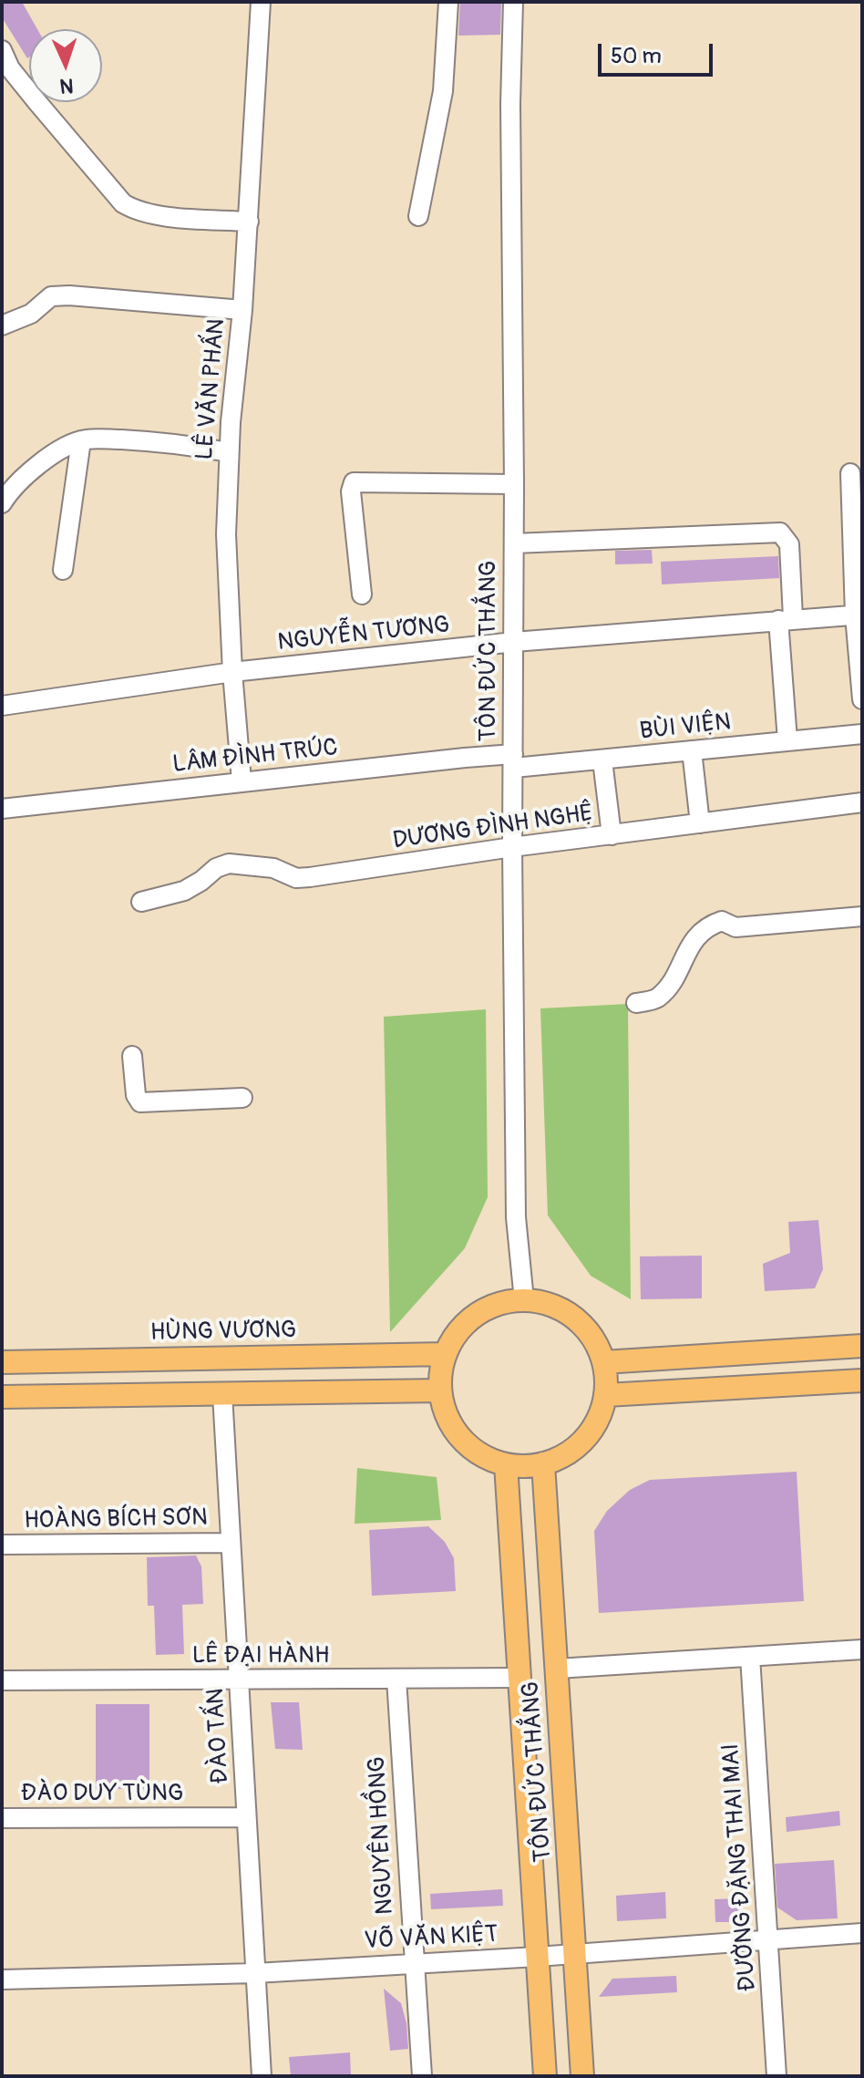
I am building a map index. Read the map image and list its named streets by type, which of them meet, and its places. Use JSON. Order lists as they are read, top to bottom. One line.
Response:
{"streets":{"main road":["TÔN ĐỨC THẮNG","HÙNG VƯƠNG"],"street":["LÊ VĂN PHẤN","NGUYỄN TƯƠNG","BÙI VIỆN","LÂM ĐÌNH TRÚC","DƯƠNG ĐÌNH NGHỆ","HOÀNG BÍCH SƠN","LÊ ĐẠI HÀNH","ĐÀO TẤN","ĐÀO DUY TÙNG","NGUYÊN HỒNG","ĐƯỜNG ĐẶNG THAI MAI","VÕ VĂN KIỆT"]},"crossings":[["LÊ VĂN PHẤN","NGUYỄN TƯƠNG"],["LÊ VĂN PHẤN","LÂM ĐÌNH TRÚC"],["NGUYỄN TƯƠNG","TÔN ĐỨC THẮNG"],["TÔN ĐỨC THẮNG","BÙI VIỆN"],["TÔN ĐỨC THẮNG","LÂM ĐÌNH TRÚC"],["TÔN ĐỨC THẮNG","DƯƠNG ĐÌNH NGHỆ"],["TÔN ĐỨC THẮNG","HÙNG VƯƠNG"],["TÔN ĐỨC THẮNG","LÊ ĐẠI HÀNH"],["TÔN ĐỨC THẮNG","VÕ VĂN KIỆT"],["BÙI VIỆN","LÂM ĐÌNH TRÚC"],["HOÀNG BÍCH SƠN","ĐÀO TẤN"],["LÊ ĐẠI HÀNH","ĐÀO TẤN"],["LÊ ĐẠI HÀNH","NGUYÊN HỒNG"],["ĐÀO TẤN","ĐÀO DUY TÙNG"],["ĐÀO TẤN","VÕ VĂN KIỆT"],["NGUYÊN HỒNG","VÕ VĂN KIỆT"],["ĐƯỜNG ĐẶNG THAI MAI","VÕ VĂN KIỆT"]],"scale_bar":"50 m","north":"bottom"}
